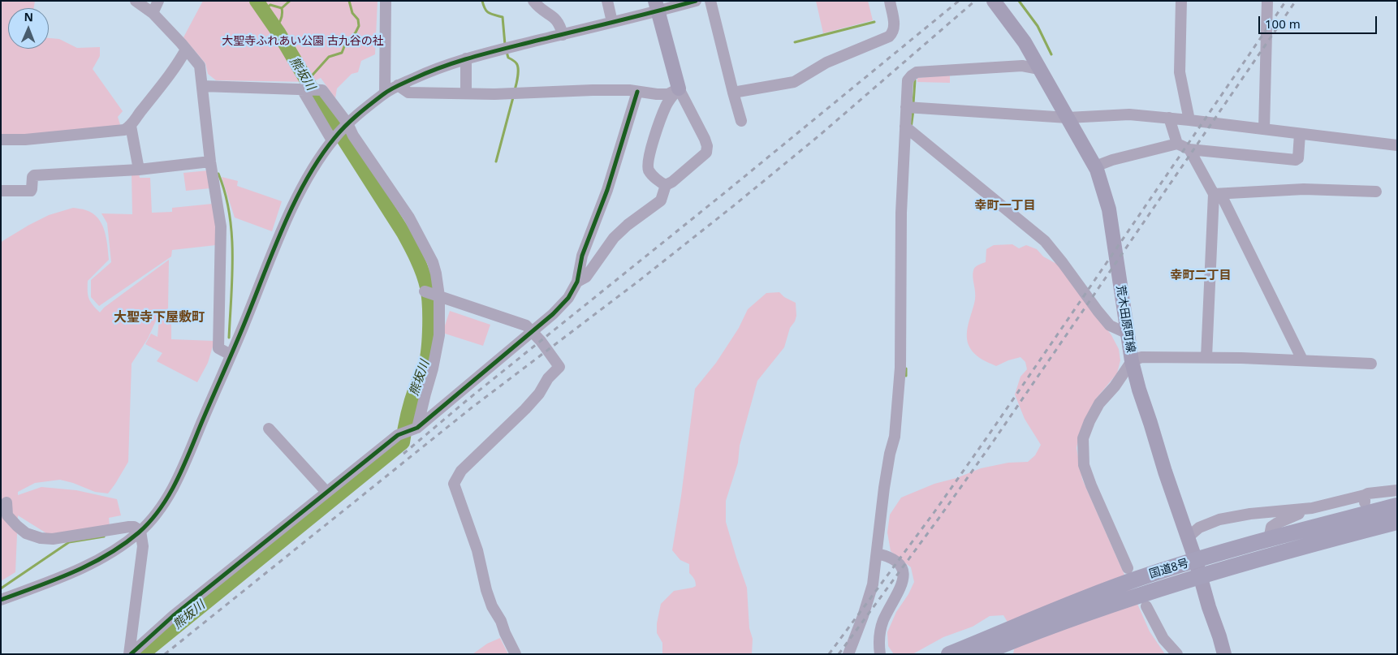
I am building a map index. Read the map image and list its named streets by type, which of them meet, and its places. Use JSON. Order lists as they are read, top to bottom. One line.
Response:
{"streets":{"highway":["国道8号"],"main road":["荒木田原町線"]},"crossings":[["荒木田原町線","国道8号"]],"districts":["幸町一丁目","幸町二丁目","大聖寺下屋敷町"],"water":["熊坂川"],"parks":["大聖寺ふれあい公園 古九谷の社"],"scale_bar":"100 m","north":"top"}
